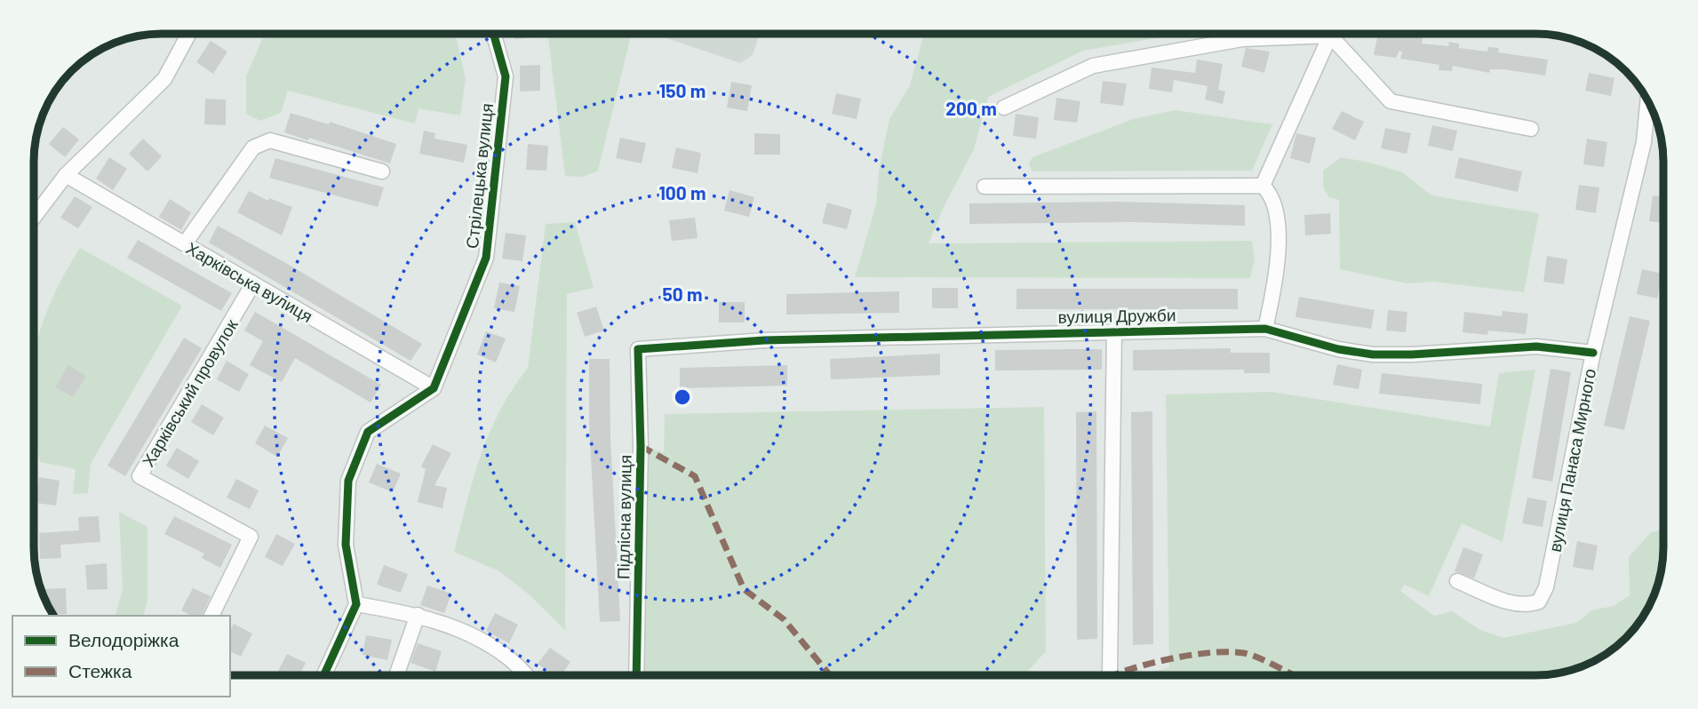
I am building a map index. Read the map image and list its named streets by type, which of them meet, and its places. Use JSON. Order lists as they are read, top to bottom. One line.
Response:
{"streets":{"street":["Стрілецька вулиця","Харківська вулиця","вулиця Дружби","Харківський провулок","вулиця Панаса Мирного","Підлісна вулиця"]},"crossings":[["Стрілецька вулиця","Харківська вулиця"],["Харківська вулиця","Харківський провулок"],["вулиця Дружби","вулиця Панаса Мирного"],["вулиця Дружби","Підлісна вулиця"]],"legend":["Велодоріжка","Стежка"],"rings":["150 m","200 m","100 m","50 m"]}
